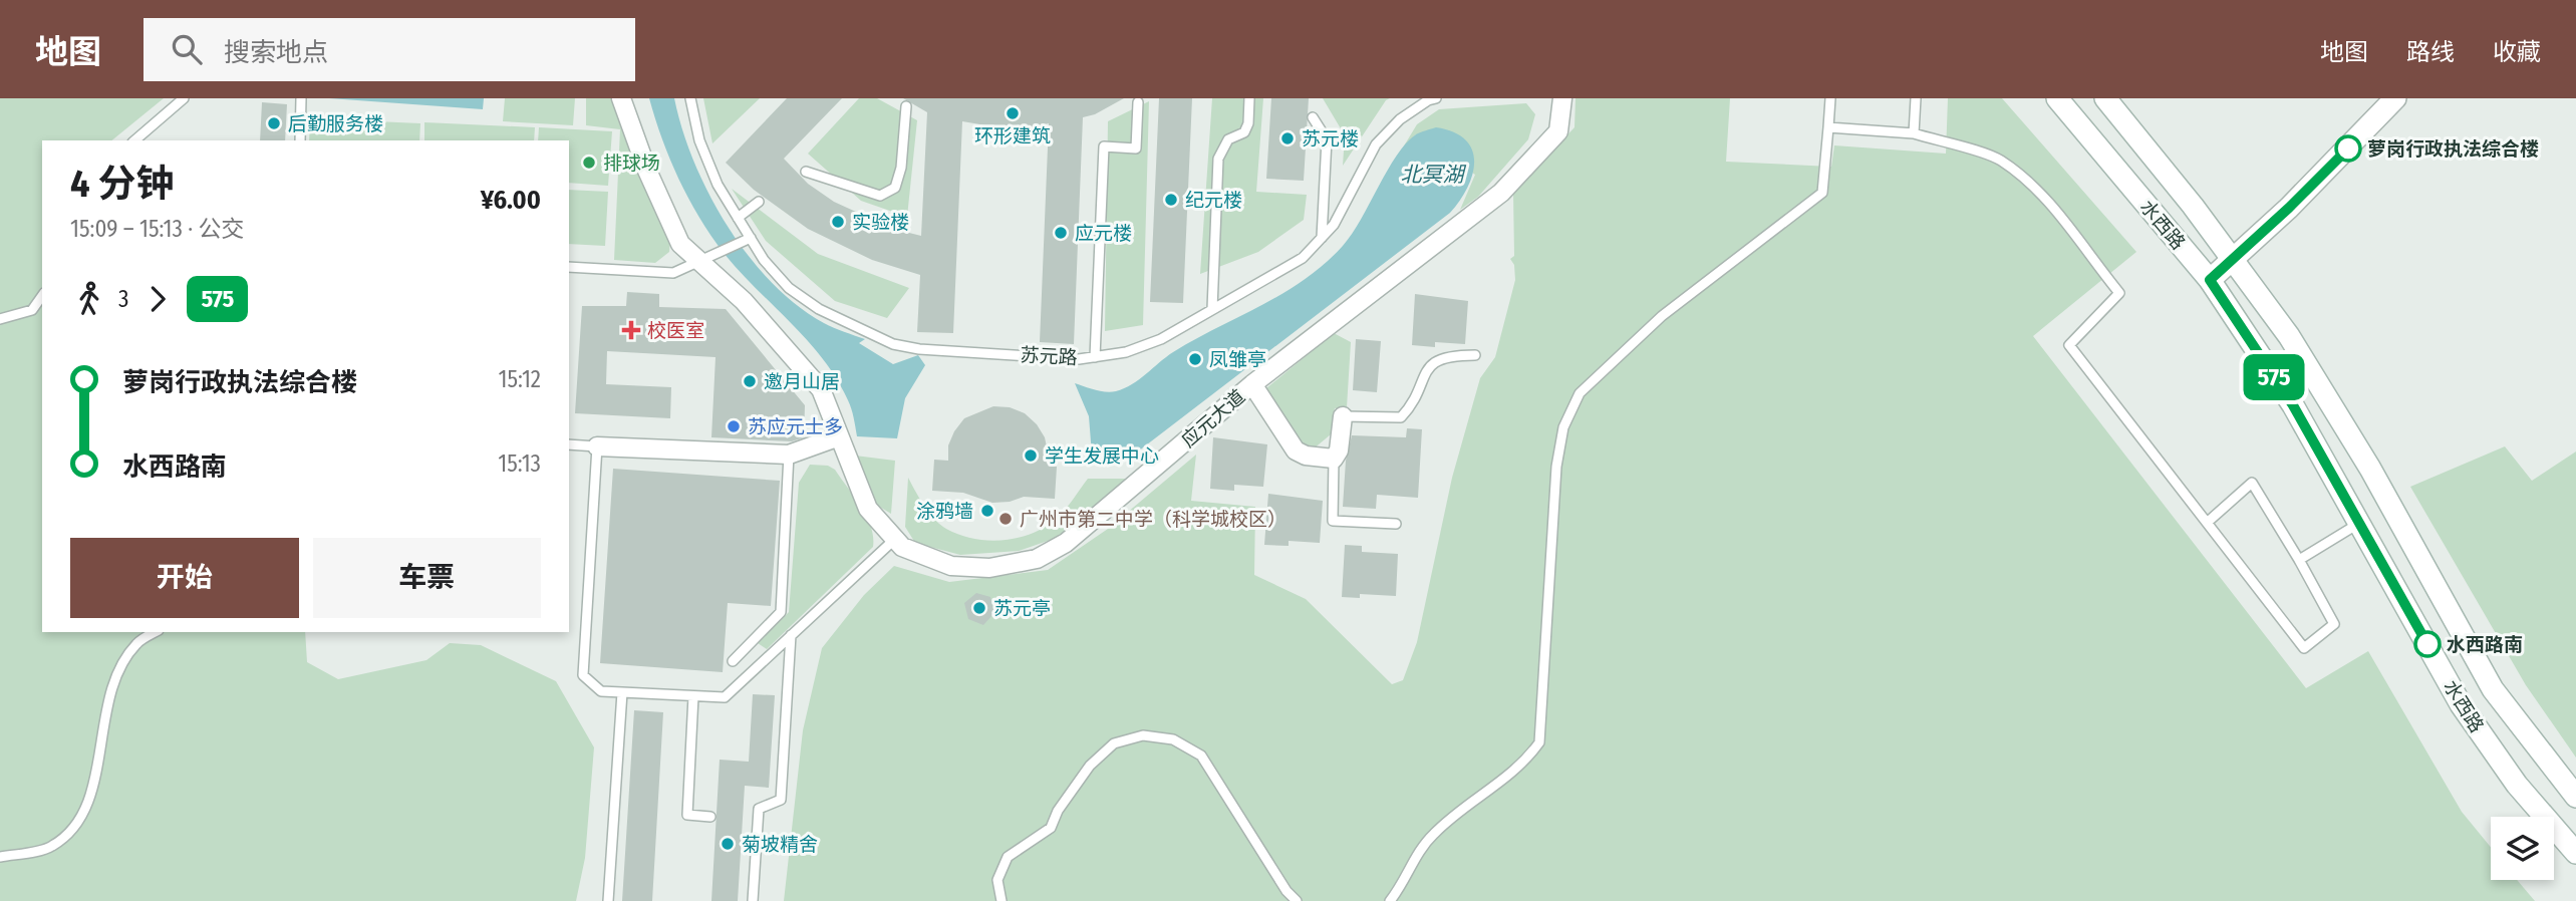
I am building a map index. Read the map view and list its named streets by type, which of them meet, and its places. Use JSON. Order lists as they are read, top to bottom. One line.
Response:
{"streets":{"main road":["水西路"],"street":["应元大道"],"lane":["苏元路"]},"water":["北冥湖"],"places":{"other":["环形建筑","后勤服务楼","苏元楼","萝岗行政执法综合楼","排球场","纪元楼","实验楼","应元楼","凤雏亭","邀月山居","苏应元士多","学生发展中心","涂鸦墙","广州市第二中学（科学城校区）","苏元亭","水西路南","菊坡精舍"],"health":["校医室"]},"lines":["bus line 575"],"page":{"header":"地图","search":"搜索地点","nav":["地图","路线","收藏"],"on_map":"575","heading":["4 分钟","15:09 – 15:13 · 公交","¥6.00"],"legs":["3","575"],"list":[{"name":"萝岗行政执法综合楼","value":"15:12"},{"name":"水西路南","value":"15:13"}],"buttons":["开始","车票"]}}
